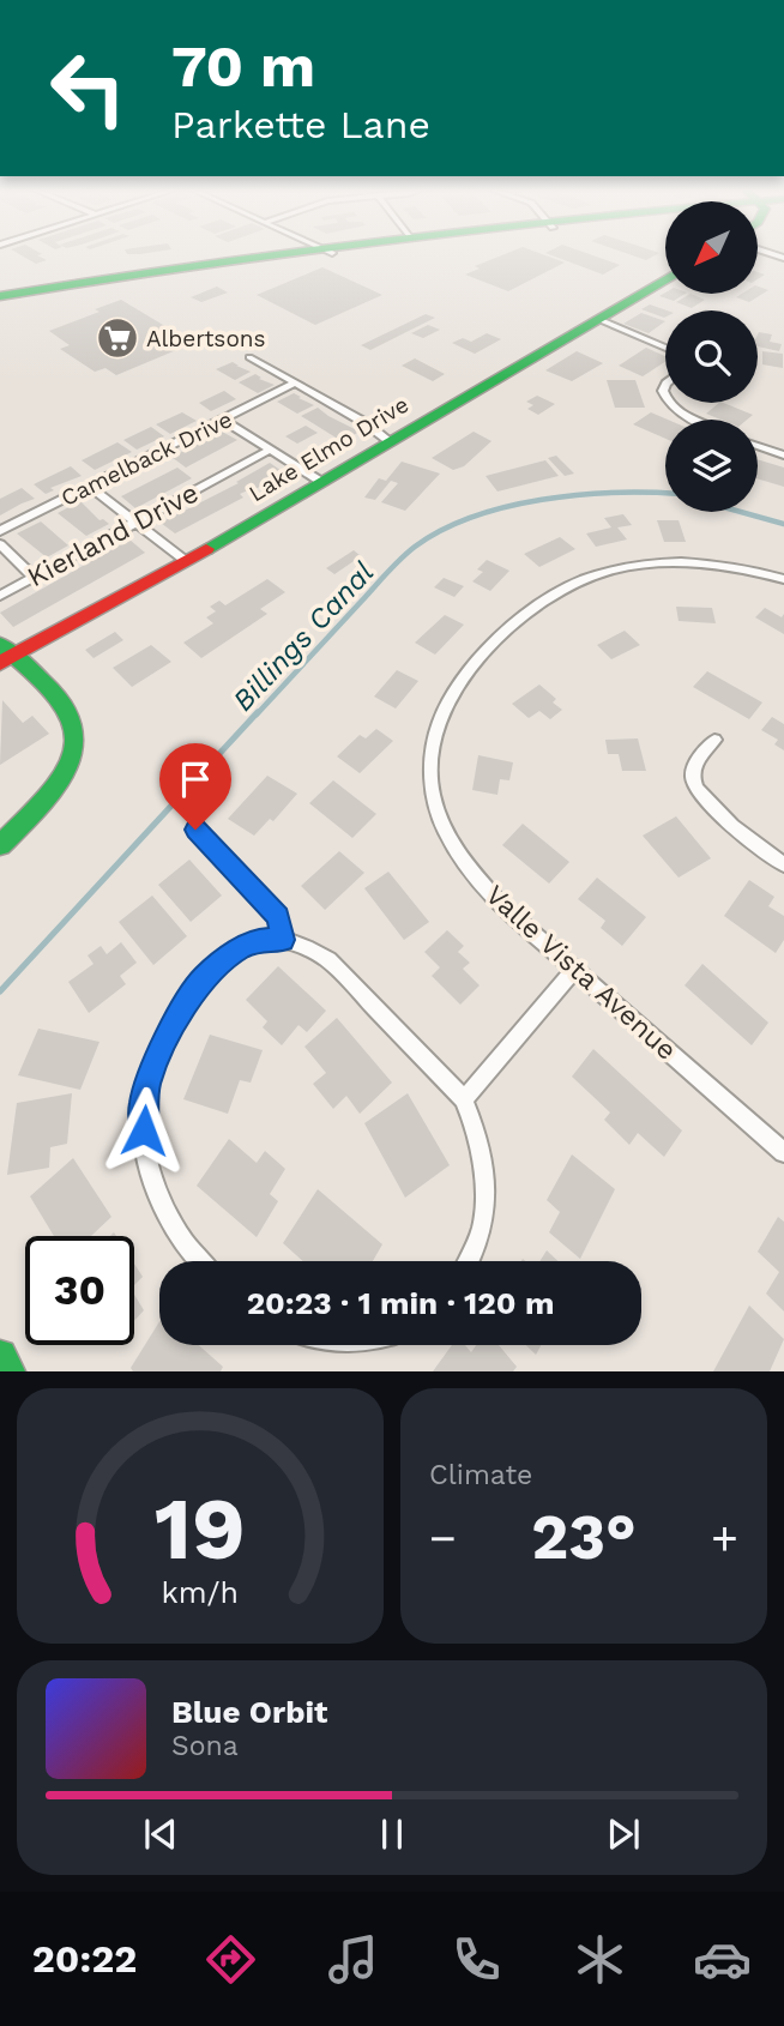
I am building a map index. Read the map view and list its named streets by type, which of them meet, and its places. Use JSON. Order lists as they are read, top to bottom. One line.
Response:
{"streets":{"main road":["Lake Elmo Drive"],"street":["Camelback Drive","Kierland Drive","Valle Vista Avenue"]},"water":["Billings Canal"],"places":{"supermarket":["Albertsons"]},"north":"bottom left","page":{"turn":["70 m","Parkette Lane"],"limit":"30","trip":"20:23 · 1 min · 120 m","tile":"Climate","heat":["−","23°","+"],"song":["Blue Orbit","Sona"],"tabs":"20:22","gauge":["19","km/h"]}}
